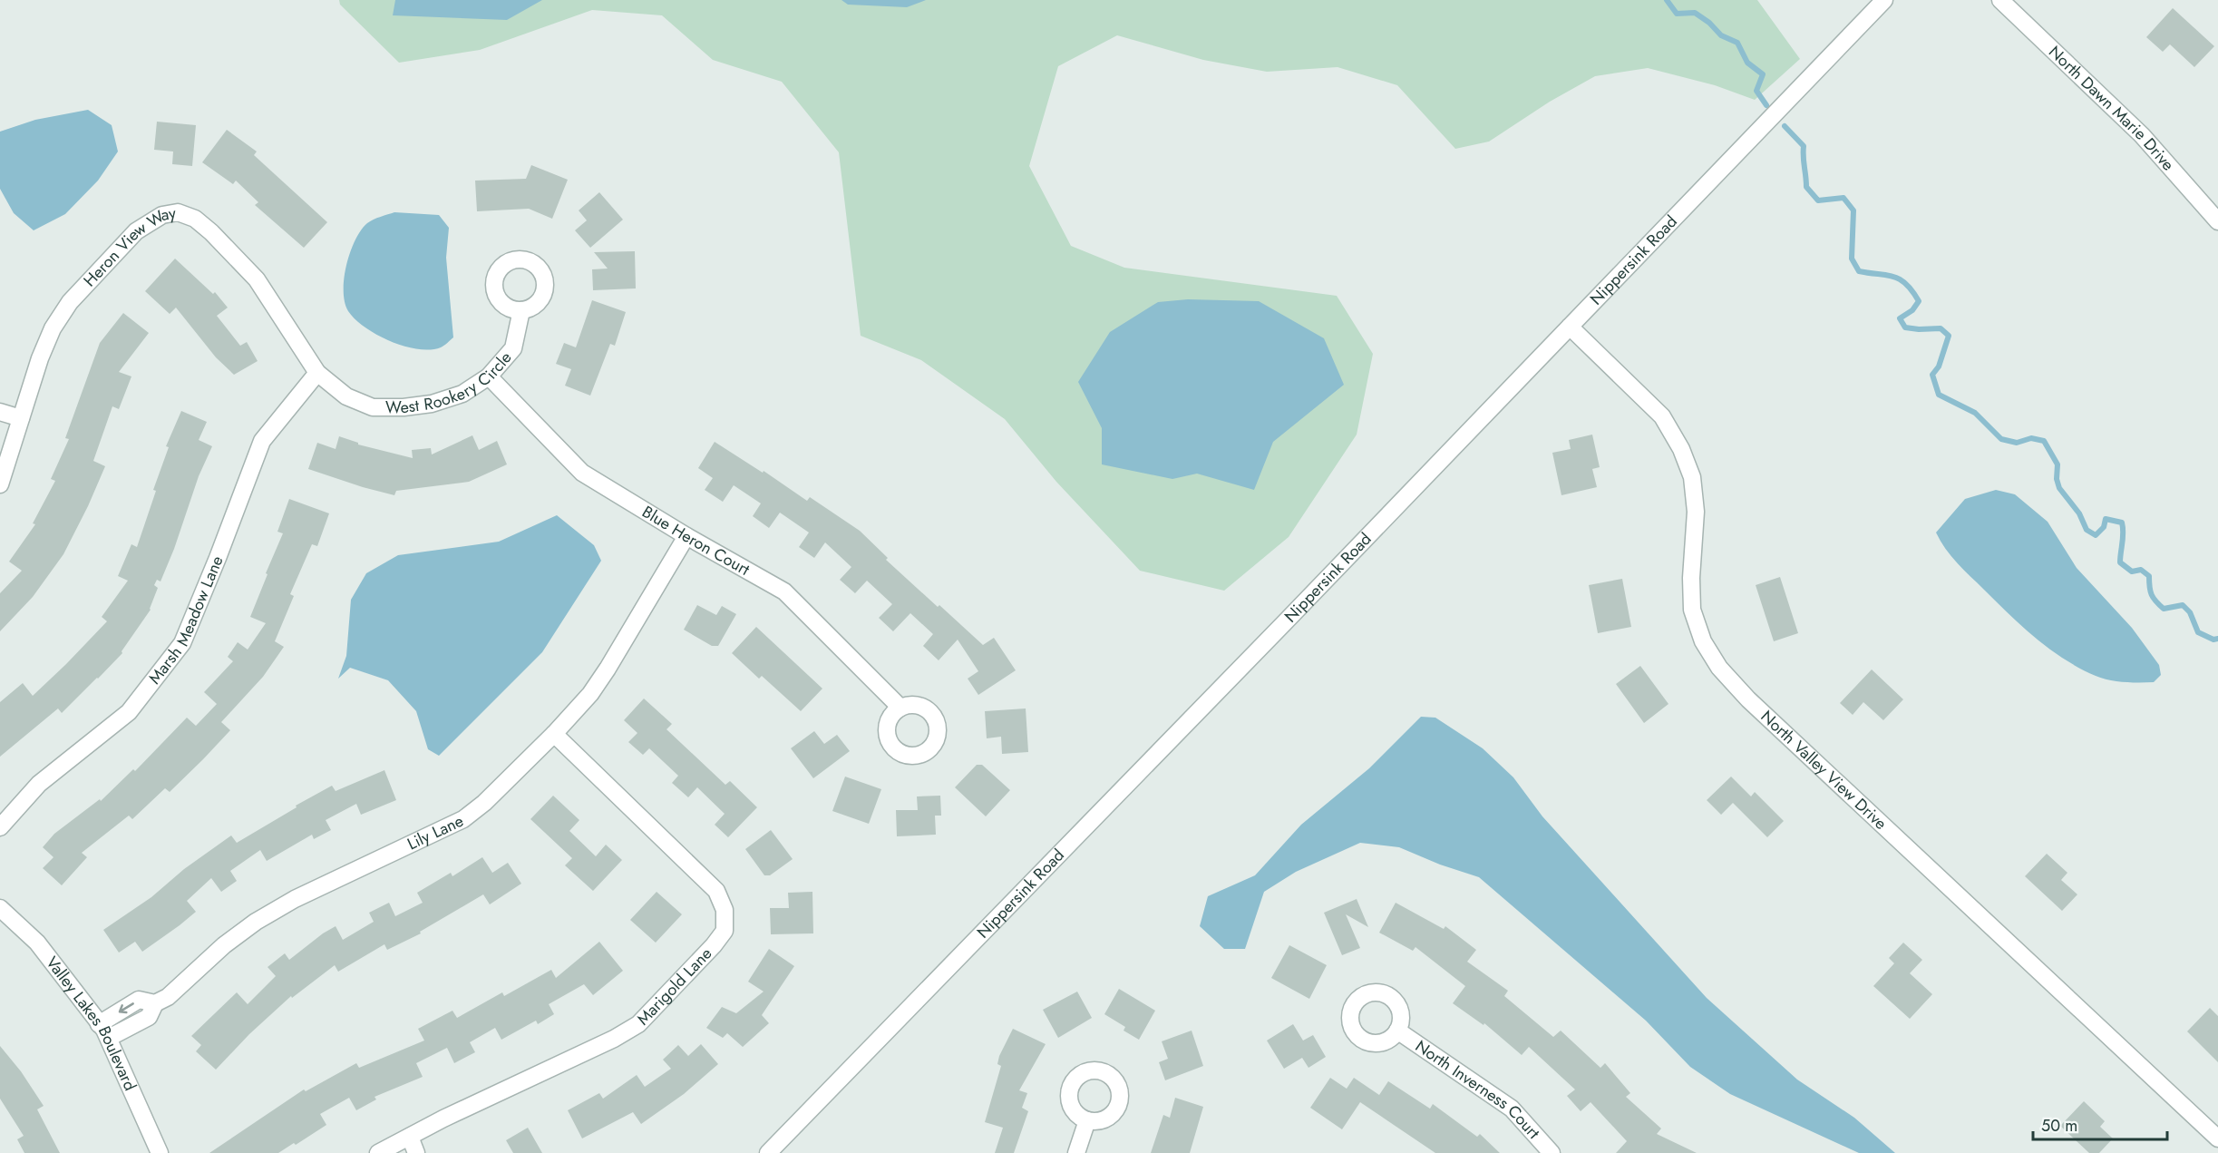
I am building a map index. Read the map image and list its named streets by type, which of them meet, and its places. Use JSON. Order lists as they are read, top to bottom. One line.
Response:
{"streets":{"street":["North Dawn Marie Drive","Heron View Way","Nippersink Road","West Rookery Circle","Blue Heron Court","Marsh Meadow Lane","North Valley View Drive","Lily Lane","Marigold Lane","Valley Lakes Boulevard","North Inverness Court"]},"crossings":[["Heron View Way","West Rookery Circle"],["Heron View Way","Marsh Meadow Lane"],["Nippersink Road","North Valley View Drive"],["West Rookery Circle","Blue Heron Court"],["West Rookery Circle","Marsh Meadow Lane"],["Blue Heron Court","Lily Lane"],["Lily Lane","Marigold Lane"],["Lily Lane","Valley Lakes Boulevard"]],"scale_bar":"50 m"}
